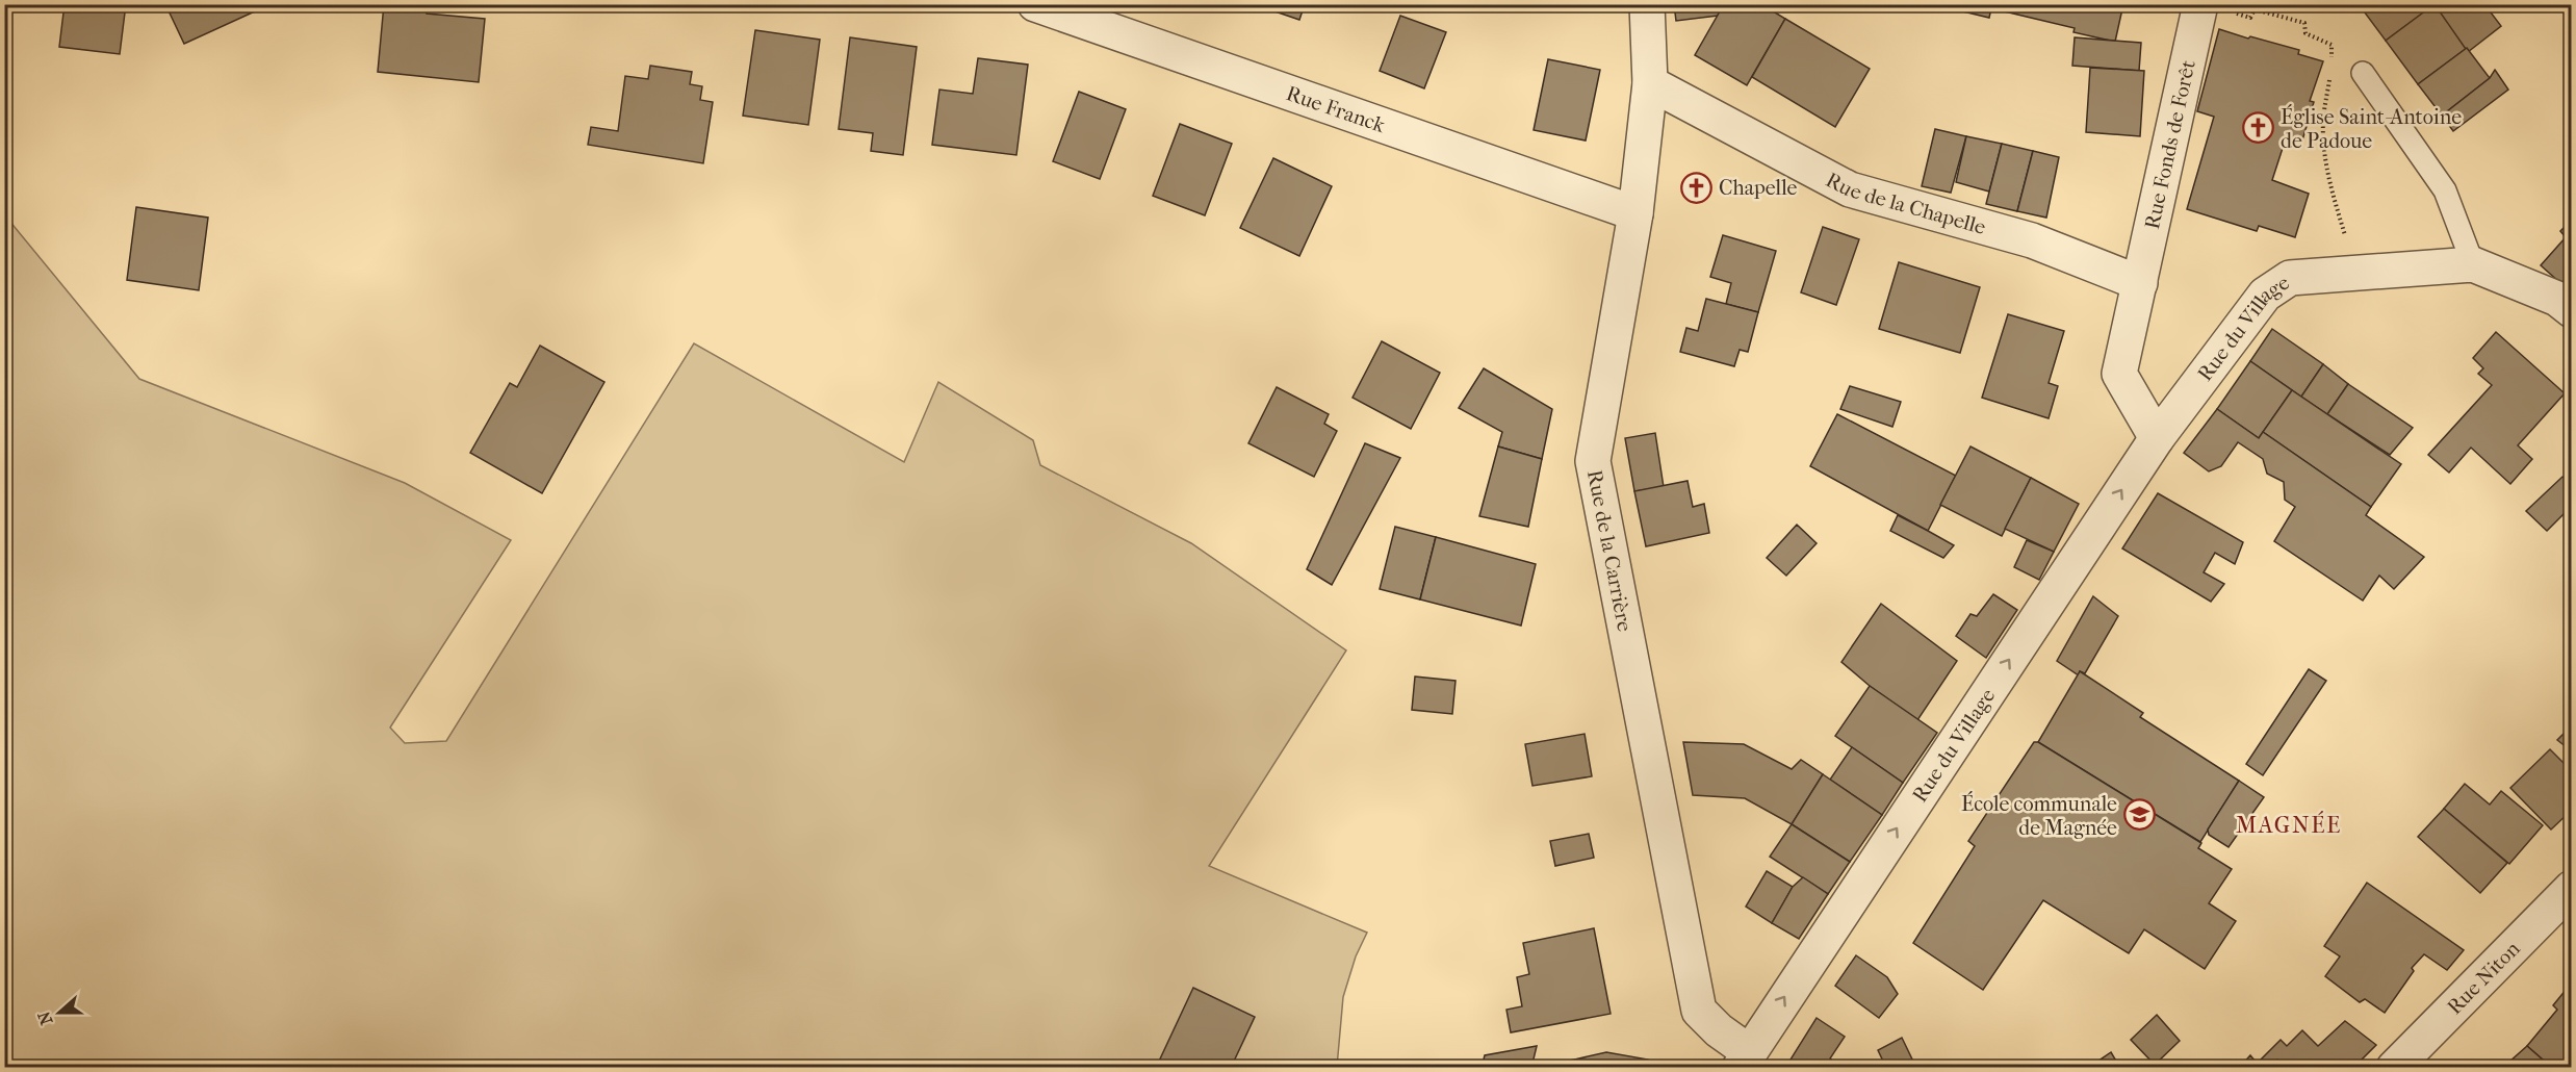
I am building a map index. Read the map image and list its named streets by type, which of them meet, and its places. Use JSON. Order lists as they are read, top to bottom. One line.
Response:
{"streets":{"street":["Rue Franck","Rue Fonds de Forêt","Rue de la Chapelle","Rue du Village","Rue de la Carrière","Rue Niton"]},"crossings":[["Rue Franck","Rue de la Carrière"],["Rue Fonds de Forêt","Rue de la Chapelle"],["Rue de la Chapelle","Rue de la Carrière"],["Rue du Village","Rue de la Carrière"]],"one_way":["Rue du Village"],"districts":["MAGNÉE"],"places":{"church":["Église Saint-Antoine de Padoue","Chapelle"],"school or university":["École communale de Magnée"]},"north":"left"}
